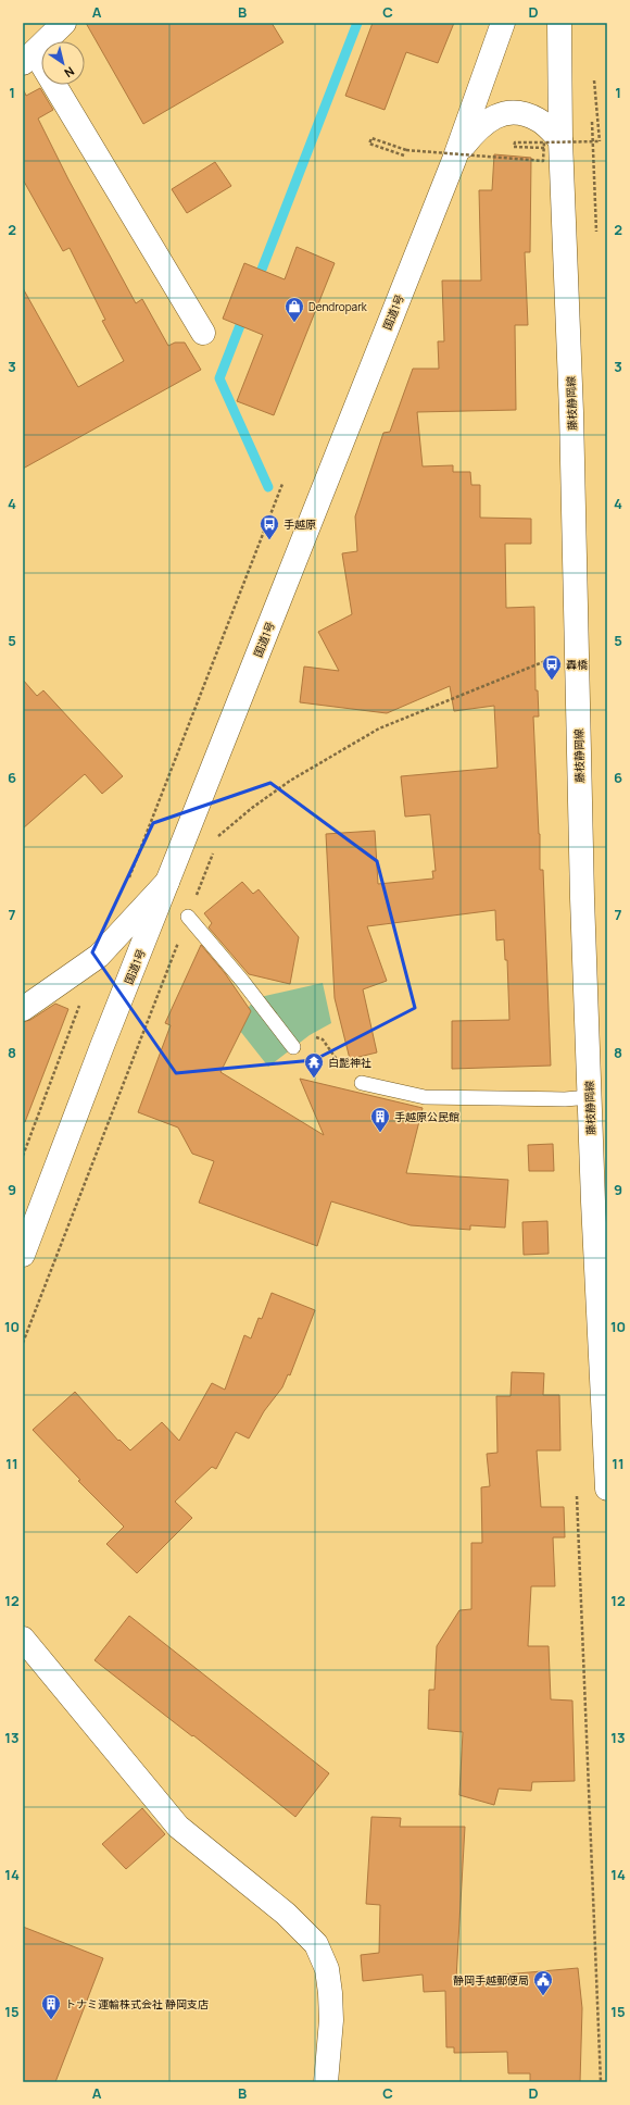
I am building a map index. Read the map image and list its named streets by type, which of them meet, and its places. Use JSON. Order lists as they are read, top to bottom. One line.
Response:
{"streets":{"main road":["国道1号","藤枝静岡線"]},"places":{"shop":["Dendropark"],"bus stop":["手越原","轟橋"],"temple":["白髭神社"],"building":["手越原公民館","トナミ運輸株式会社 静岡支店"],"public building":["静岡手越郵便局"]},"north":"bottom right","grid":{"columns":["A","B","C","D"],"rows":["1","2","3","4","5","6","7","8","9","10","11","12","13","14","15"]}}
